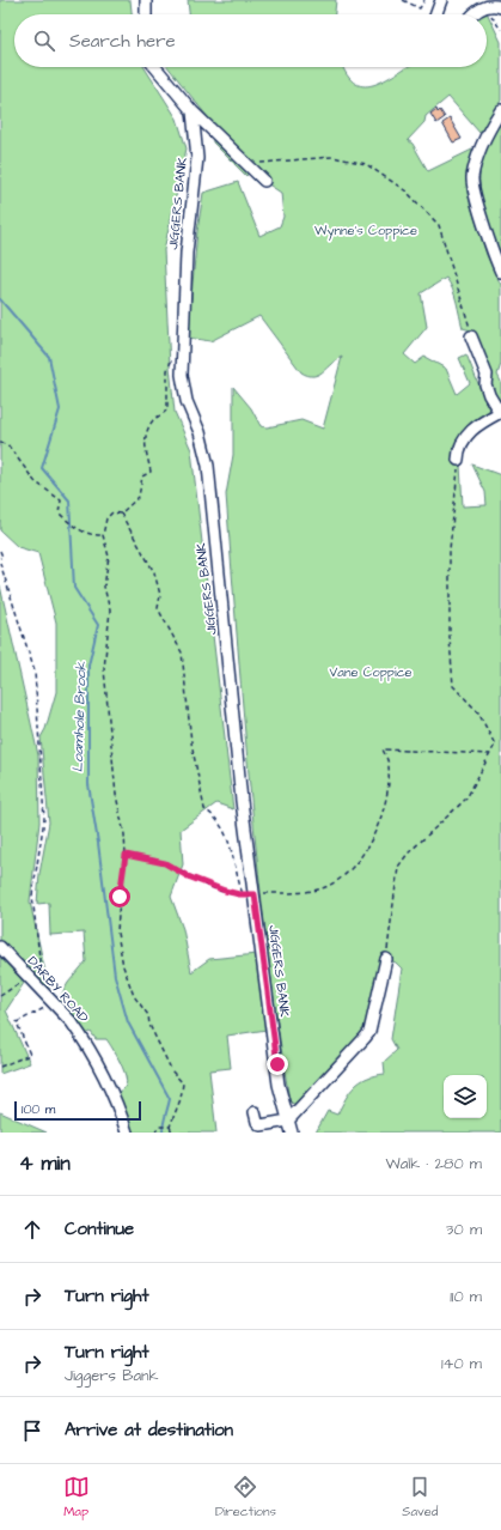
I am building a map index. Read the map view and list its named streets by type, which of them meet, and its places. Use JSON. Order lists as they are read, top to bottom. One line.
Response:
{"streets":{"street":["JIGGERS BANK","DARBY ROAD"]},"water":["Loamhole Brook"],"parks":["Wynne's Coppice","Vane Coppice"],"scale_bar":"100 m","page":{"search":"Search here","scale":"100 m","heading":["4 min","Walk · 280 m"],"list":[["Continue","30 m"],["Turn right","110 m"],["Turn right","Jiggers Bank","140 m"],"Arrive at destination"],"nav":["Map","Directions","Saved"]}}
